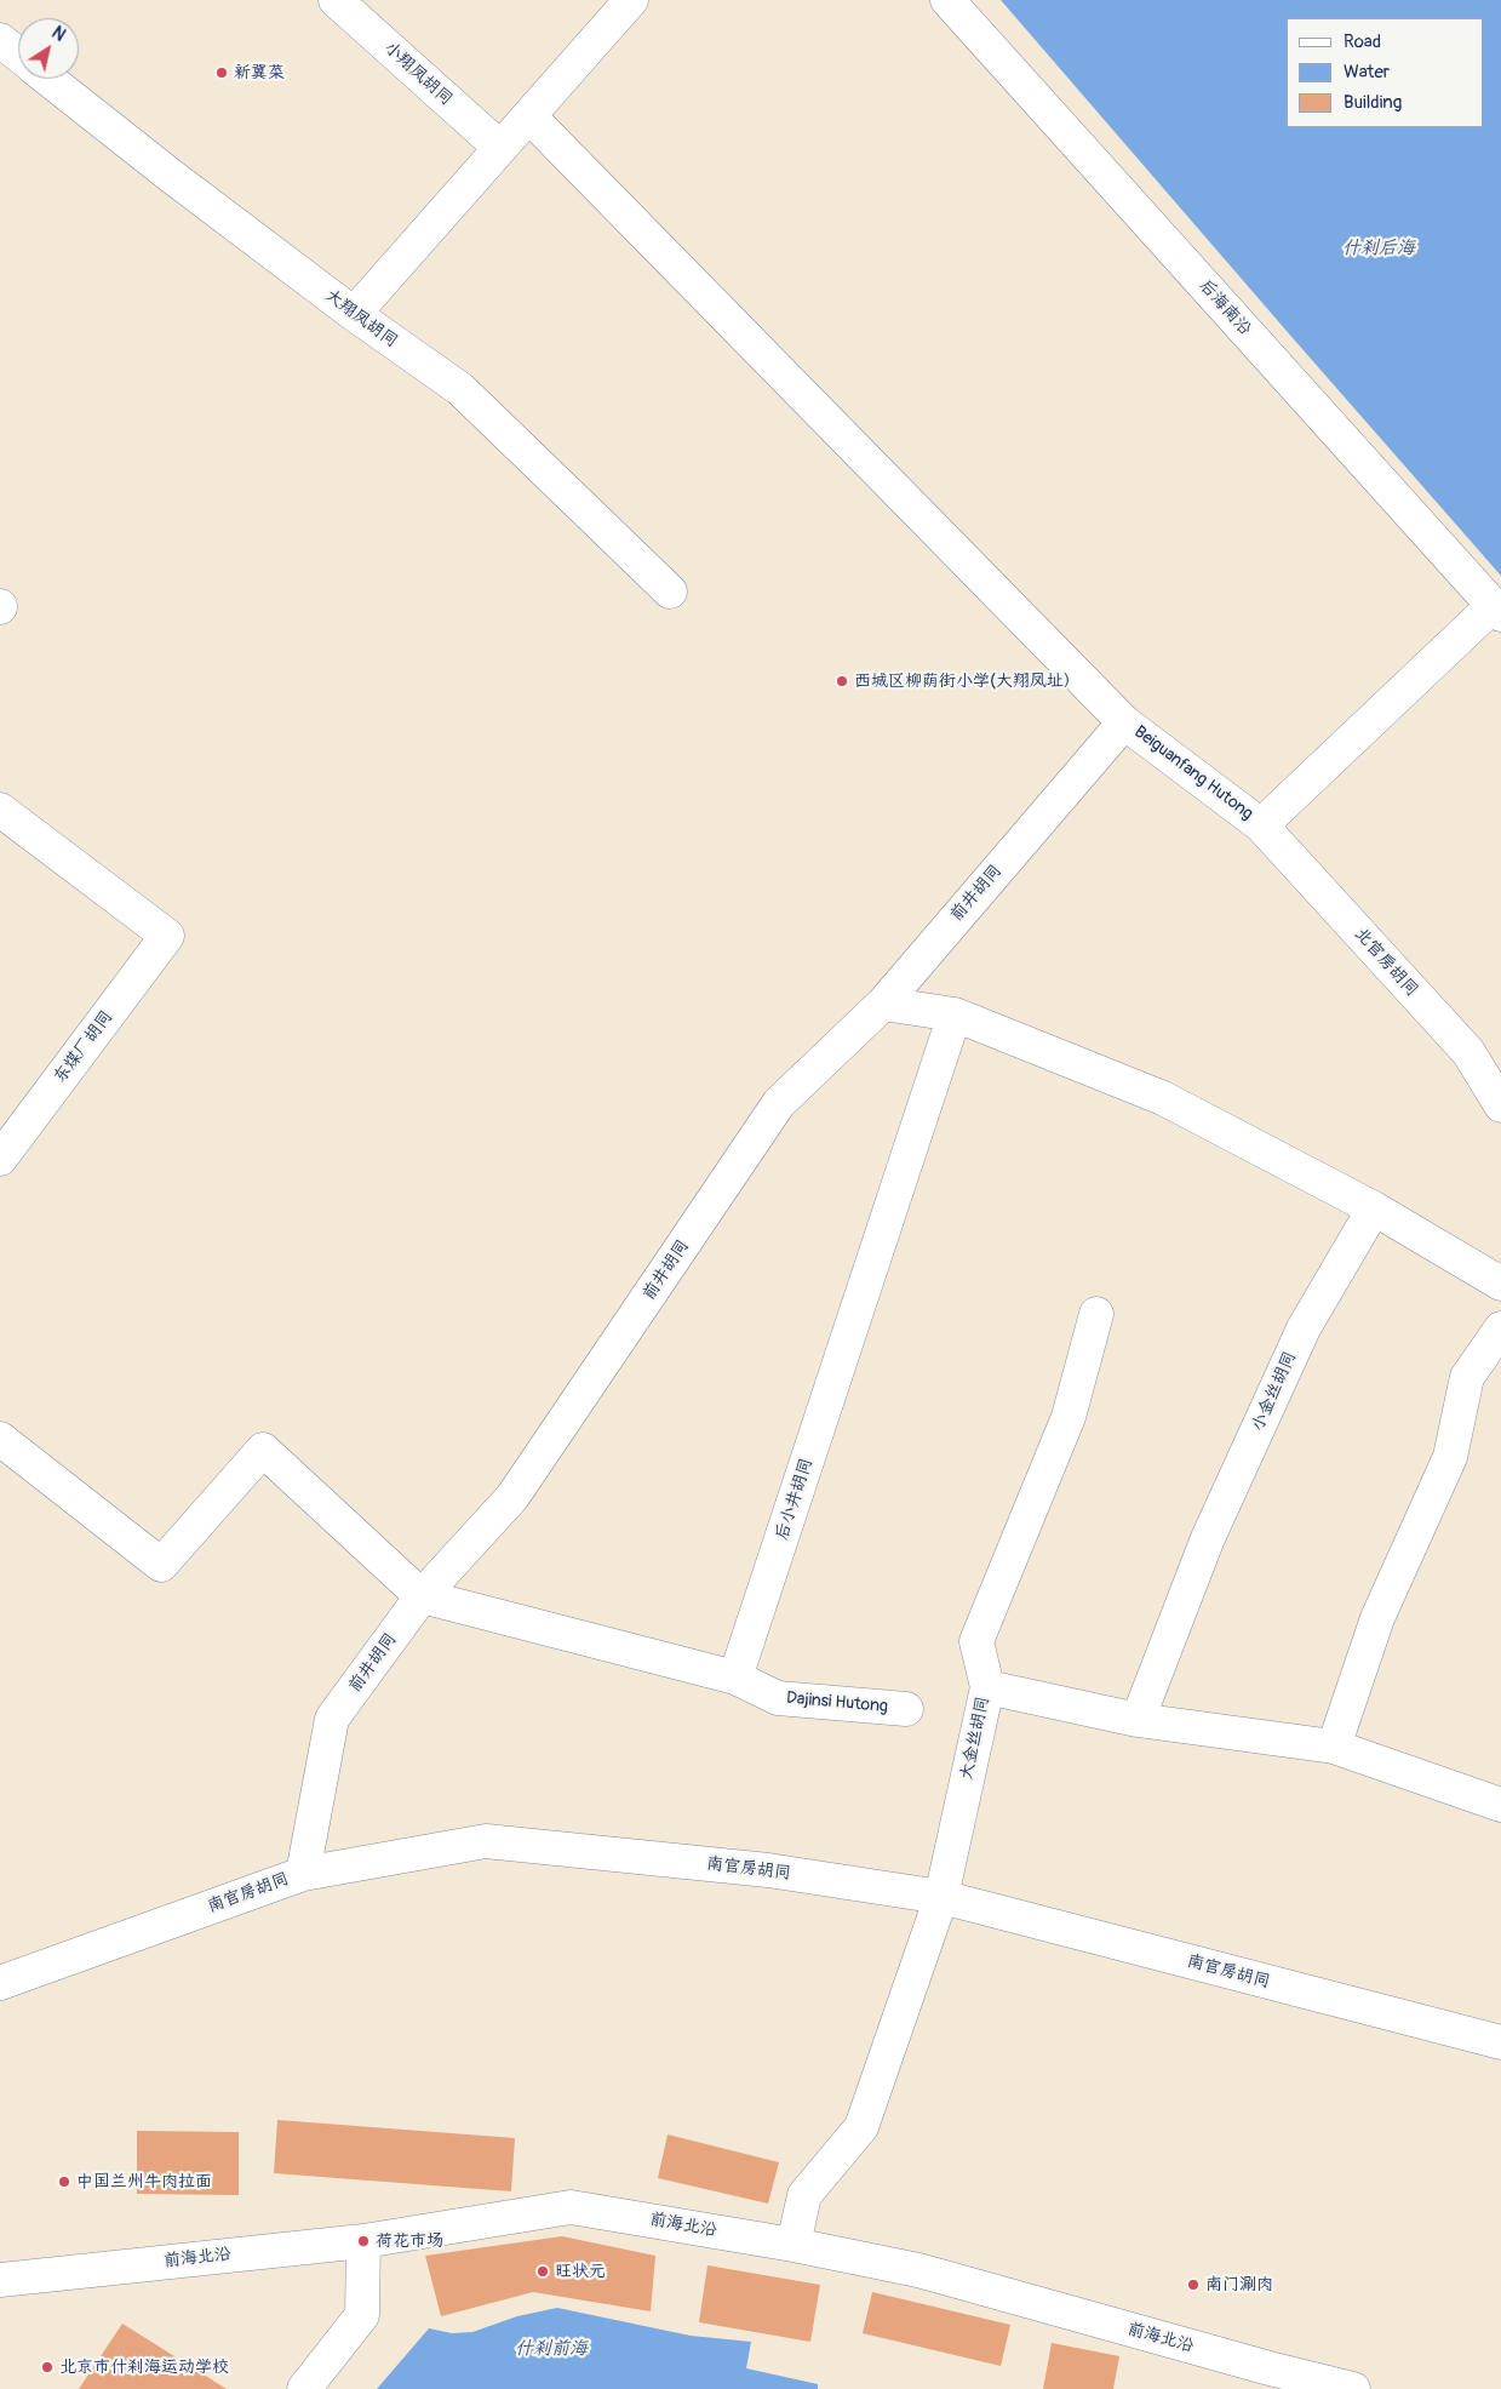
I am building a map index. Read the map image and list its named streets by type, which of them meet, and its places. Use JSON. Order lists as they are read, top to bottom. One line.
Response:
{"streets":{"street":["小翔凤胡同","后海南沿","大翔凤胡同","Beiguanfang Hutong","前井胡同","北官房胡同","东煤厂胡同","小金丝胡同","后小井胡同","Dajinsi Hutong","大金丝胡同","南官房胡同","前海北沿"]},"crossings":[["Beiguanfang Hutong","前井胡同"],["Beiguanfang Hutong","北官房胡同"],["前井胡同","南官房胡同"],["小金丝胡同","大金丝胡同"],["后小井胡同","Dajinsi Hutong"],["大金丝胡同","南官房胡同"],["大金丝胡同","前海北沿"]],"water":["什刹后海","什刹前海"],"places":["新冀菜","西城区柳荫街小学(大翔凤址）","中国兰州牛肉拉面","荷花市场","旺状元","南门涮肉","北京市什刹海运动学校"],"legend":["Road","Water","Building"],"north":"top right"}
